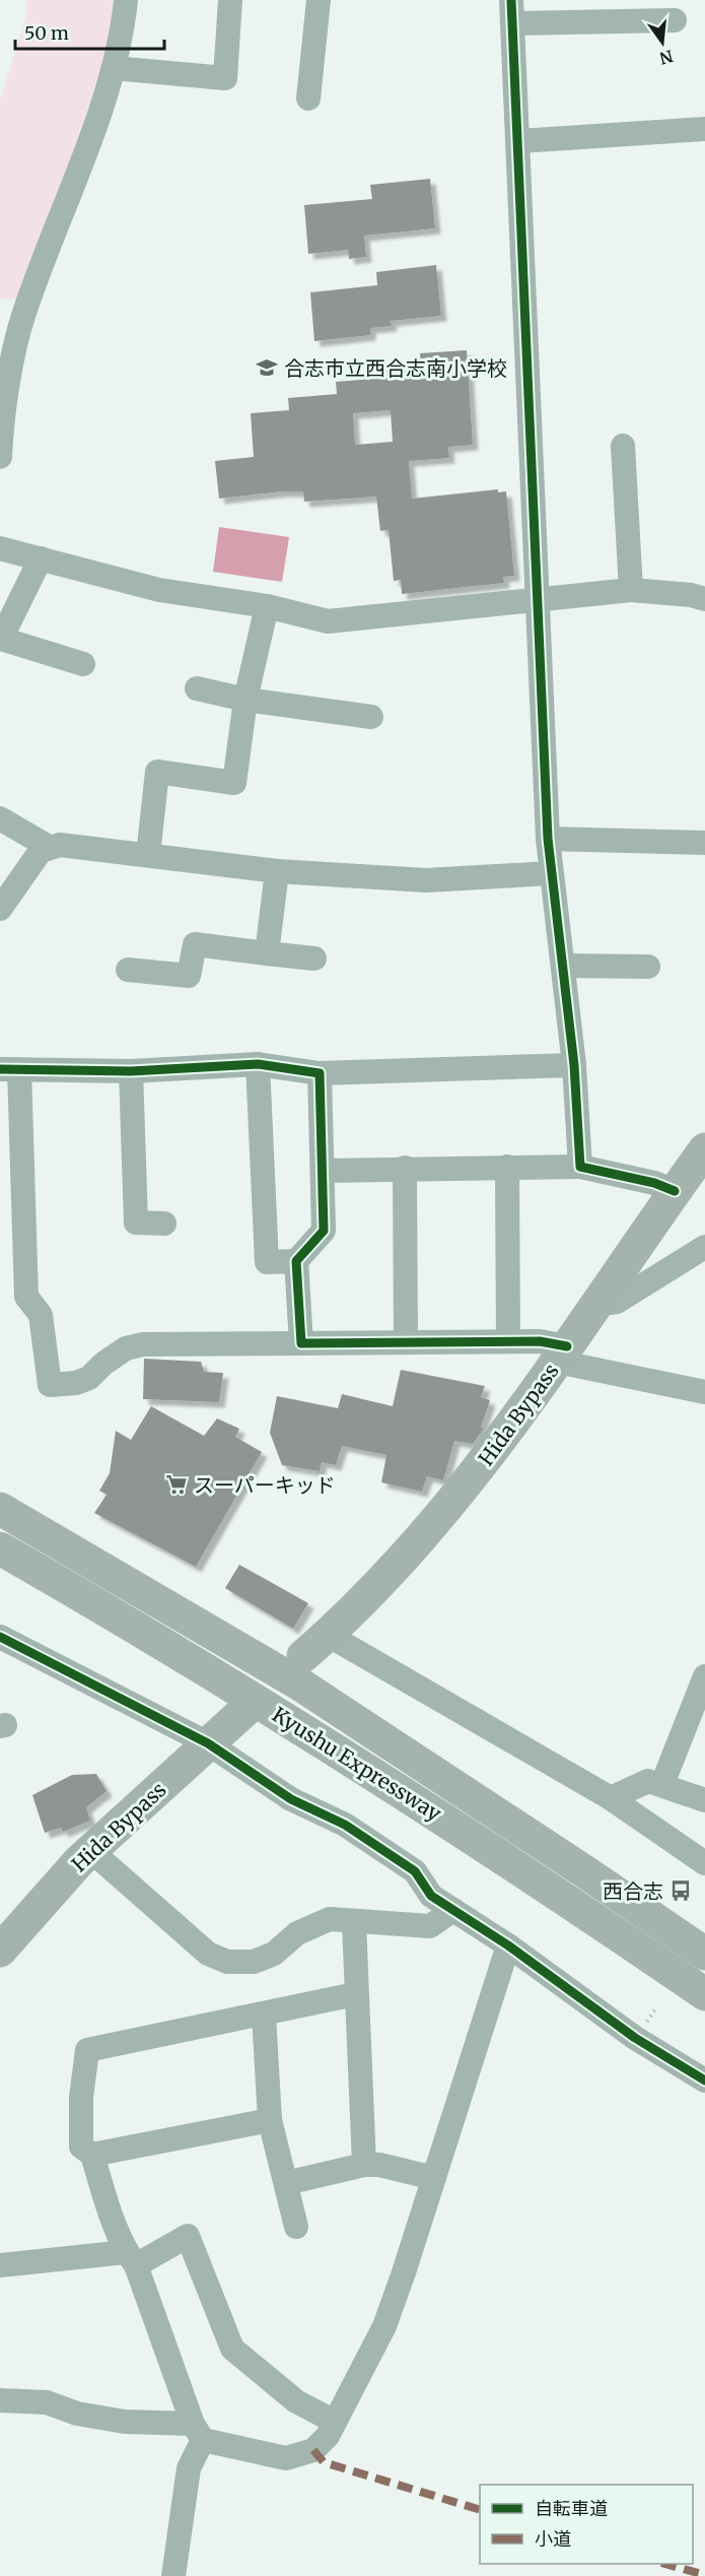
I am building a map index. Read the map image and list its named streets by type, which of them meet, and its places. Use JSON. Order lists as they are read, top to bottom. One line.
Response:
{"streets":{"highway":["Hida Bypass","Kyushu Expressway"]},"places":{"school or university":["合志市立西合志南小学校"],"supermarket":["スーパーキッド"],"bus stop":["西合志"]},"legend":["自転車道","小道"],"scale_bar":"50 m","north":"bottom"}
